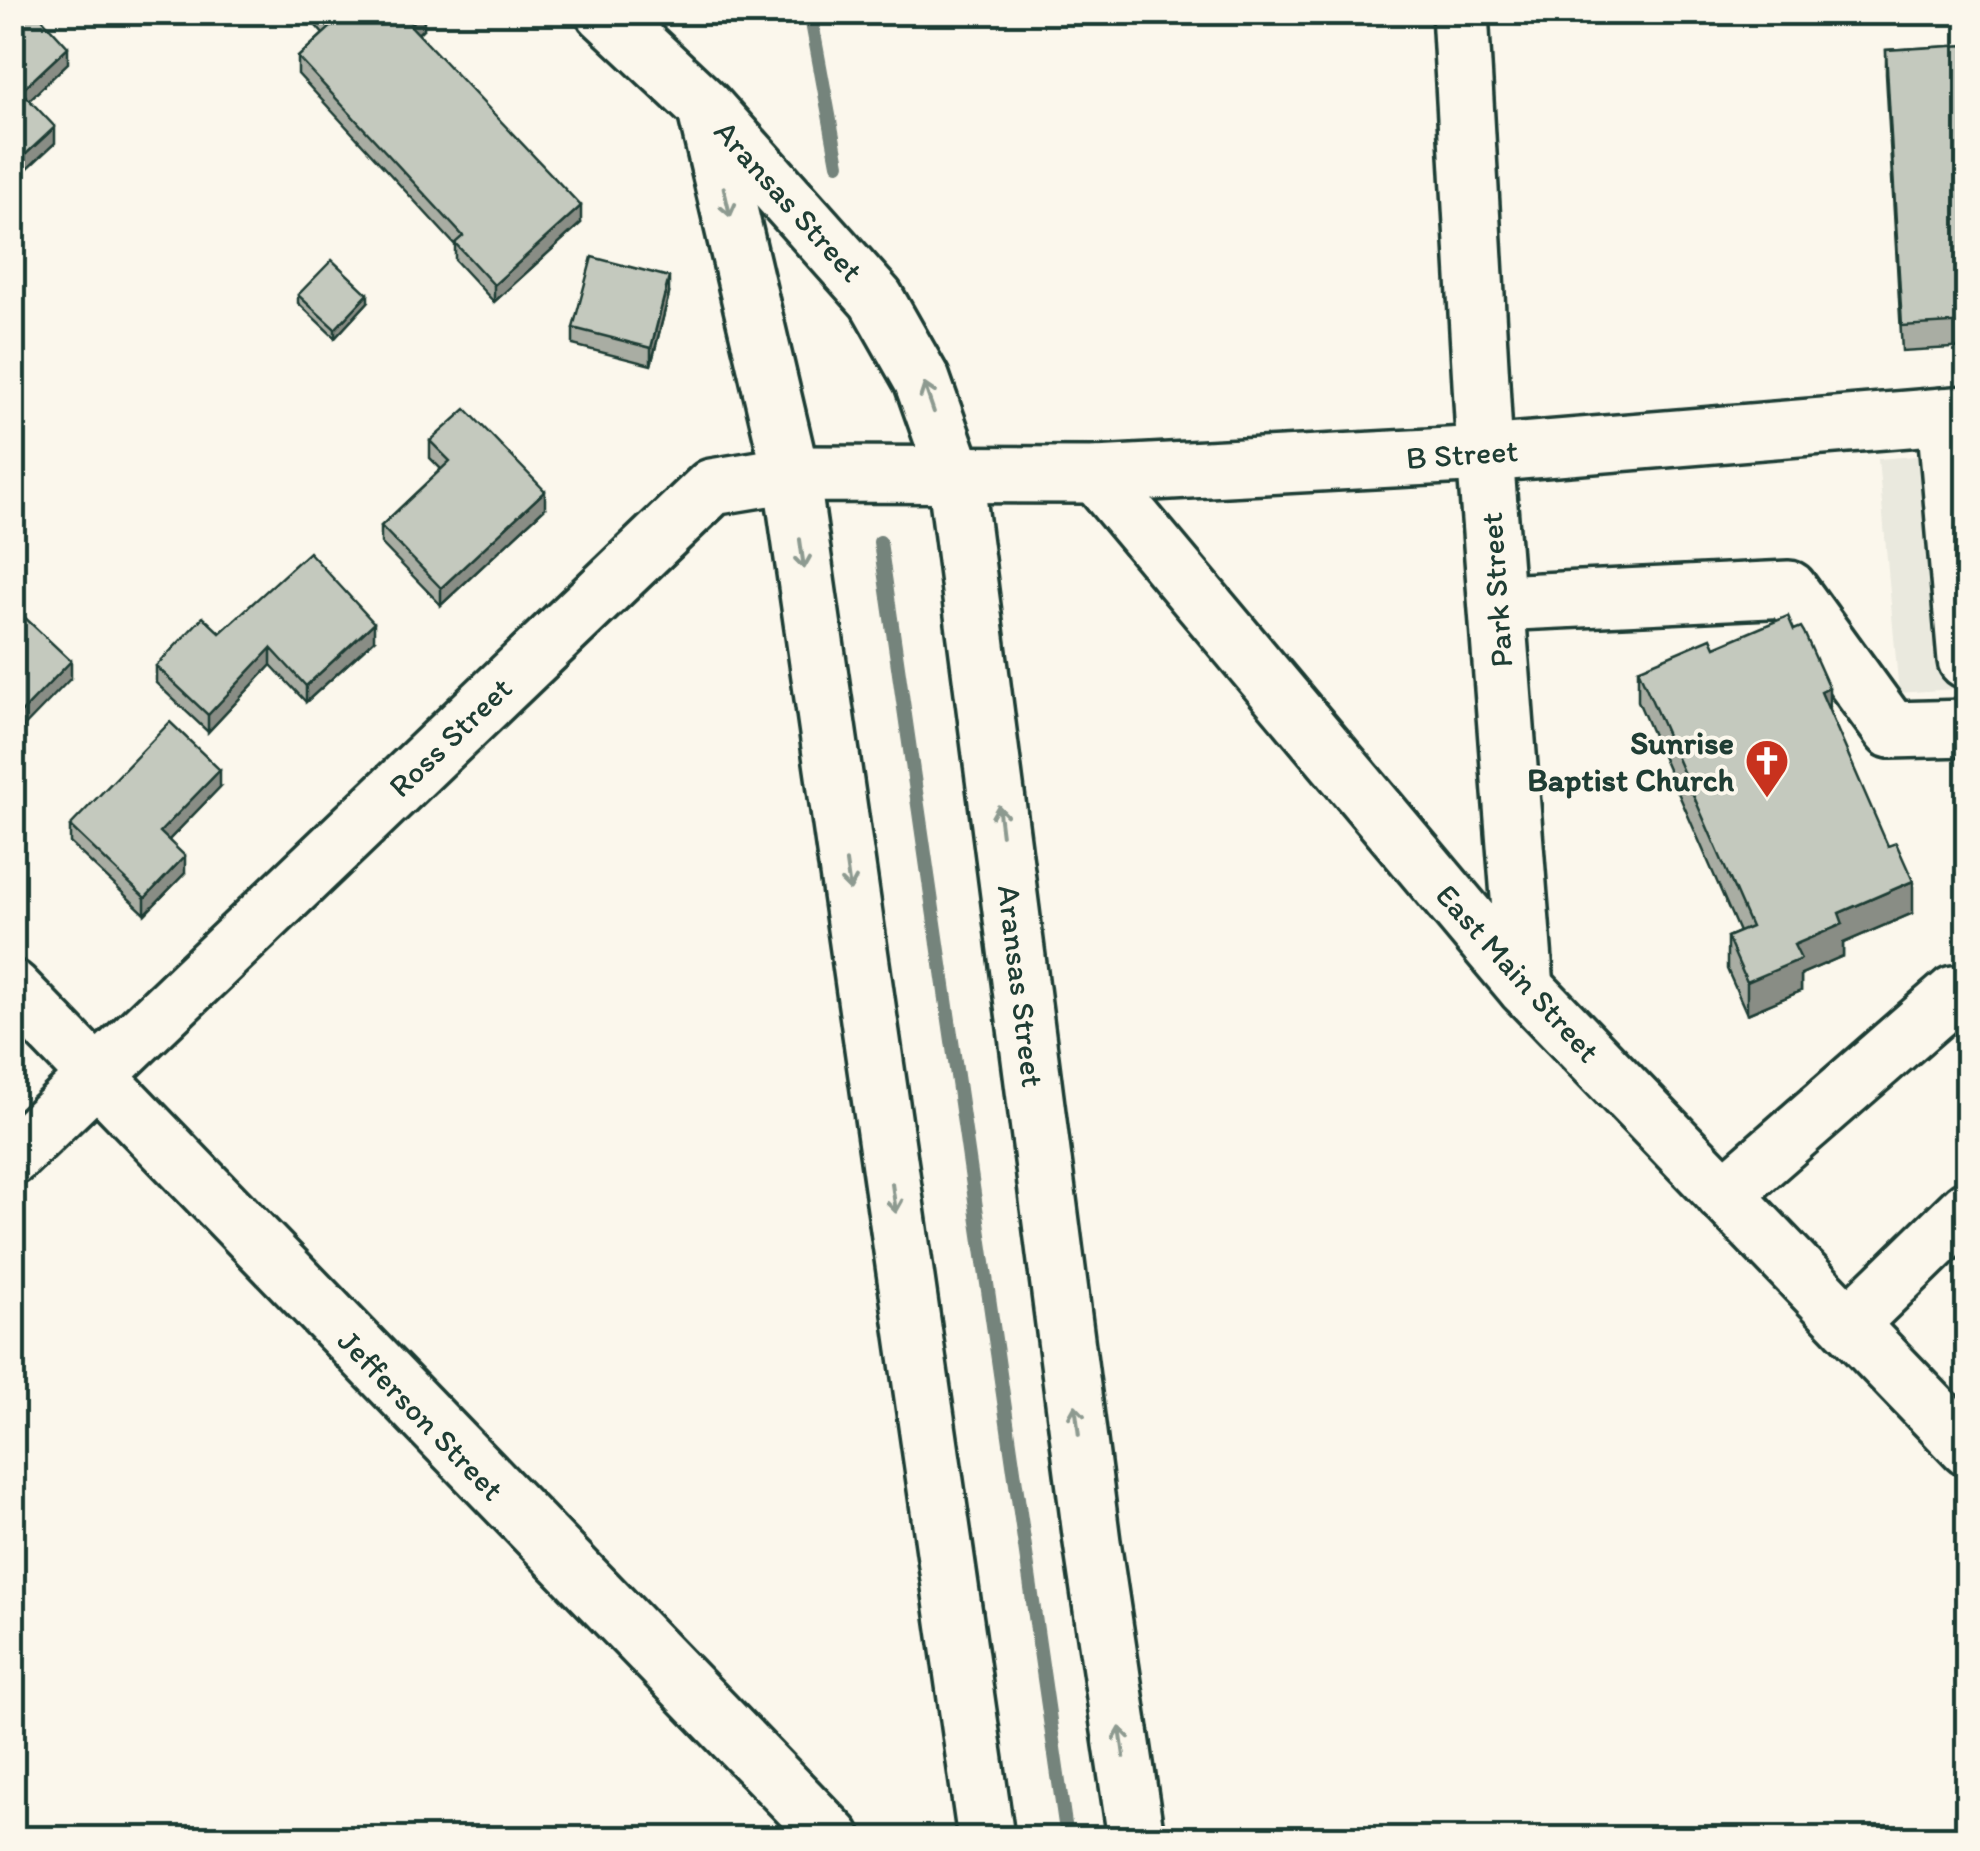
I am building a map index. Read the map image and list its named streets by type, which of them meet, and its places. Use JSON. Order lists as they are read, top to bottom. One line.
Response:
{"streets":{"street":["Aransas Street","B Street","Park Street","Ross Street","East Main Street","Jefferson Street"]},"crossings":[["Aransas Street","B Street"],["Aransas Street","Ross Street"],["B Street","Park Street"],["B Street","Ross Street"],["B Street","East Main Street"],["Park Street","East Main Street"],["Ross Street","Jefferson Street"]],"places":{"church":["Sunrise Baptist Church"]}}
